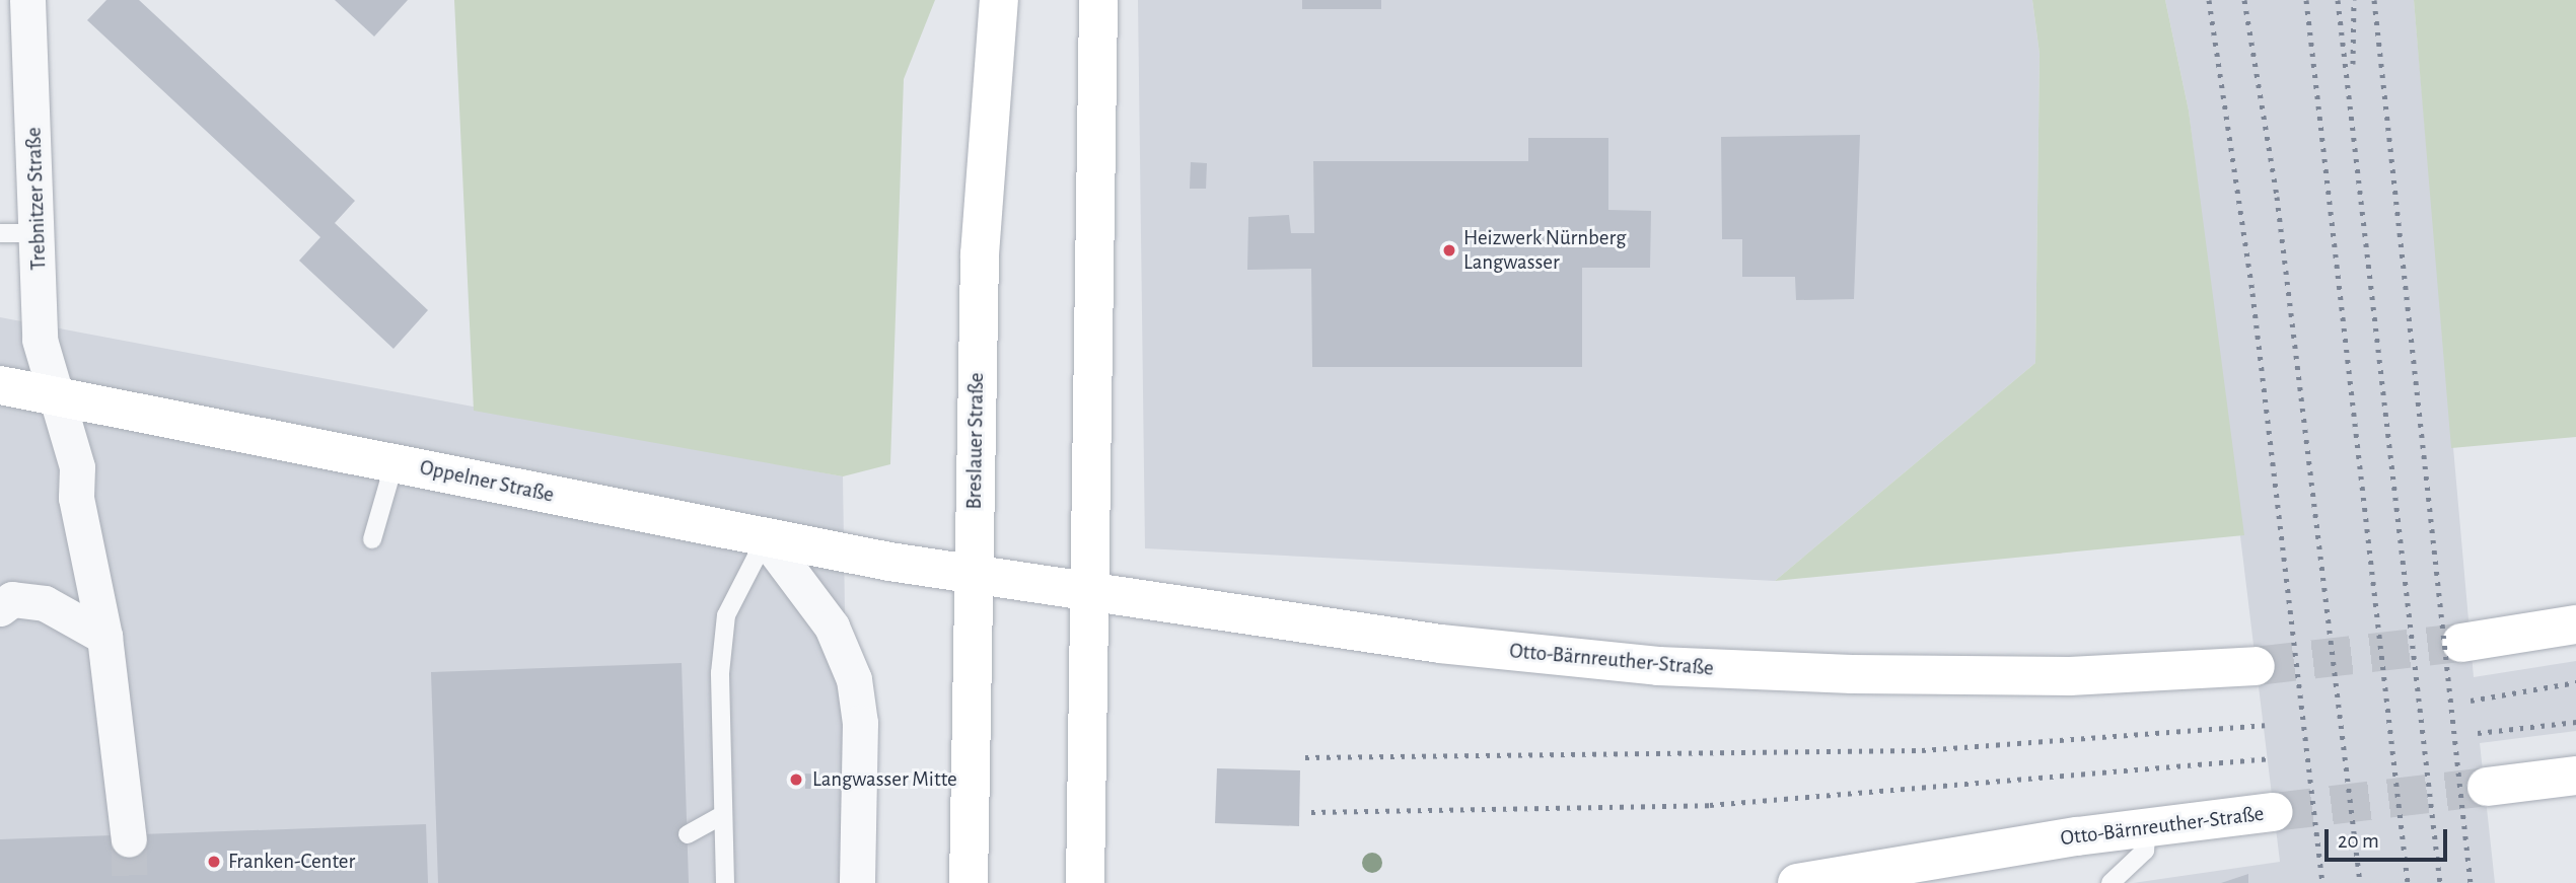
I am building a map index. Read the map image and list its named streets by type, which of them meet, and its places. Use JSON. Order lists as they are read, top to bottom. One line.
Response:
{"streets":{"main road":["Breslauer Straße","Oppelner Straße","Otto-Bärnreuther-Straße"],"street":["Trebnitzer Straße"]},"crossings":[["Trebnitzer Straße","Oppelner Straße"],["Breslauer Straße","Oppelner Straße"],["Breslauer Straße","Otto-Bärnreuther-Straße"],["Oppelner Straße","Otto-Bärnreuther-Straße"]],"places":["Heizwerk Nürnberg Langwasser","Langwasser Mitte","Franken-Center"],"scale_bar":"20 m"}
